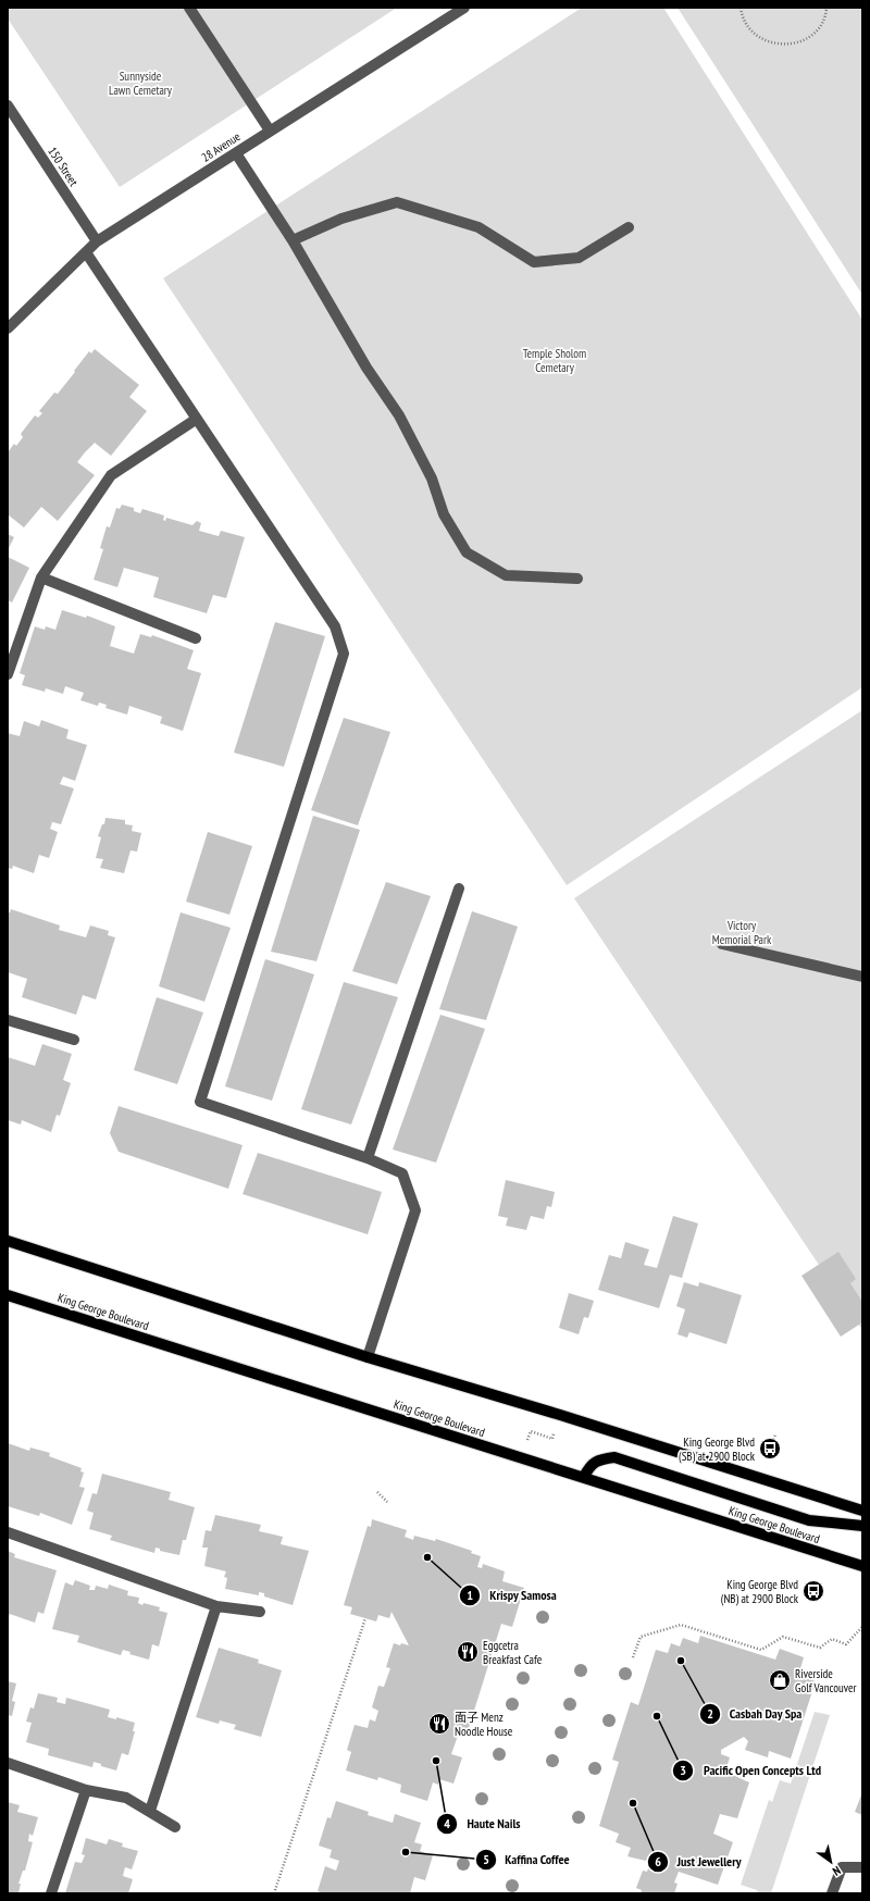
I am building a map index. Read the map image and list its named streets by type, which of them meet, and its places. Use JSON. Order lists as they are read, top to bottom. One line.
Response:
{"streets":{"main road":["King George Boulevard"],"street":["28 Avenue","150 Street"]},"crossings":[["28 Avenue","150 Street"]],"parks":["Sunnyside Lawn Cemetary","Temple Sholom Cemetary","Victory Memorial Park"],"places":{"bus stop":["King George Blvd (SB) at 2900 Block","King George Blvd (NB) at 2900 Block"],"other":["Krispy Samosa","Casbah Day Spa","Pacific Open Concepts Ltd","Haute Nails","Just Jewellery","Kaffina Coffee"],"restaurant":["Eggcetra Breakfast Cafe","面子 Menz Noodle House"],"shop":["Riverside Golf Vancouver"]},"north":"bottom right"}
